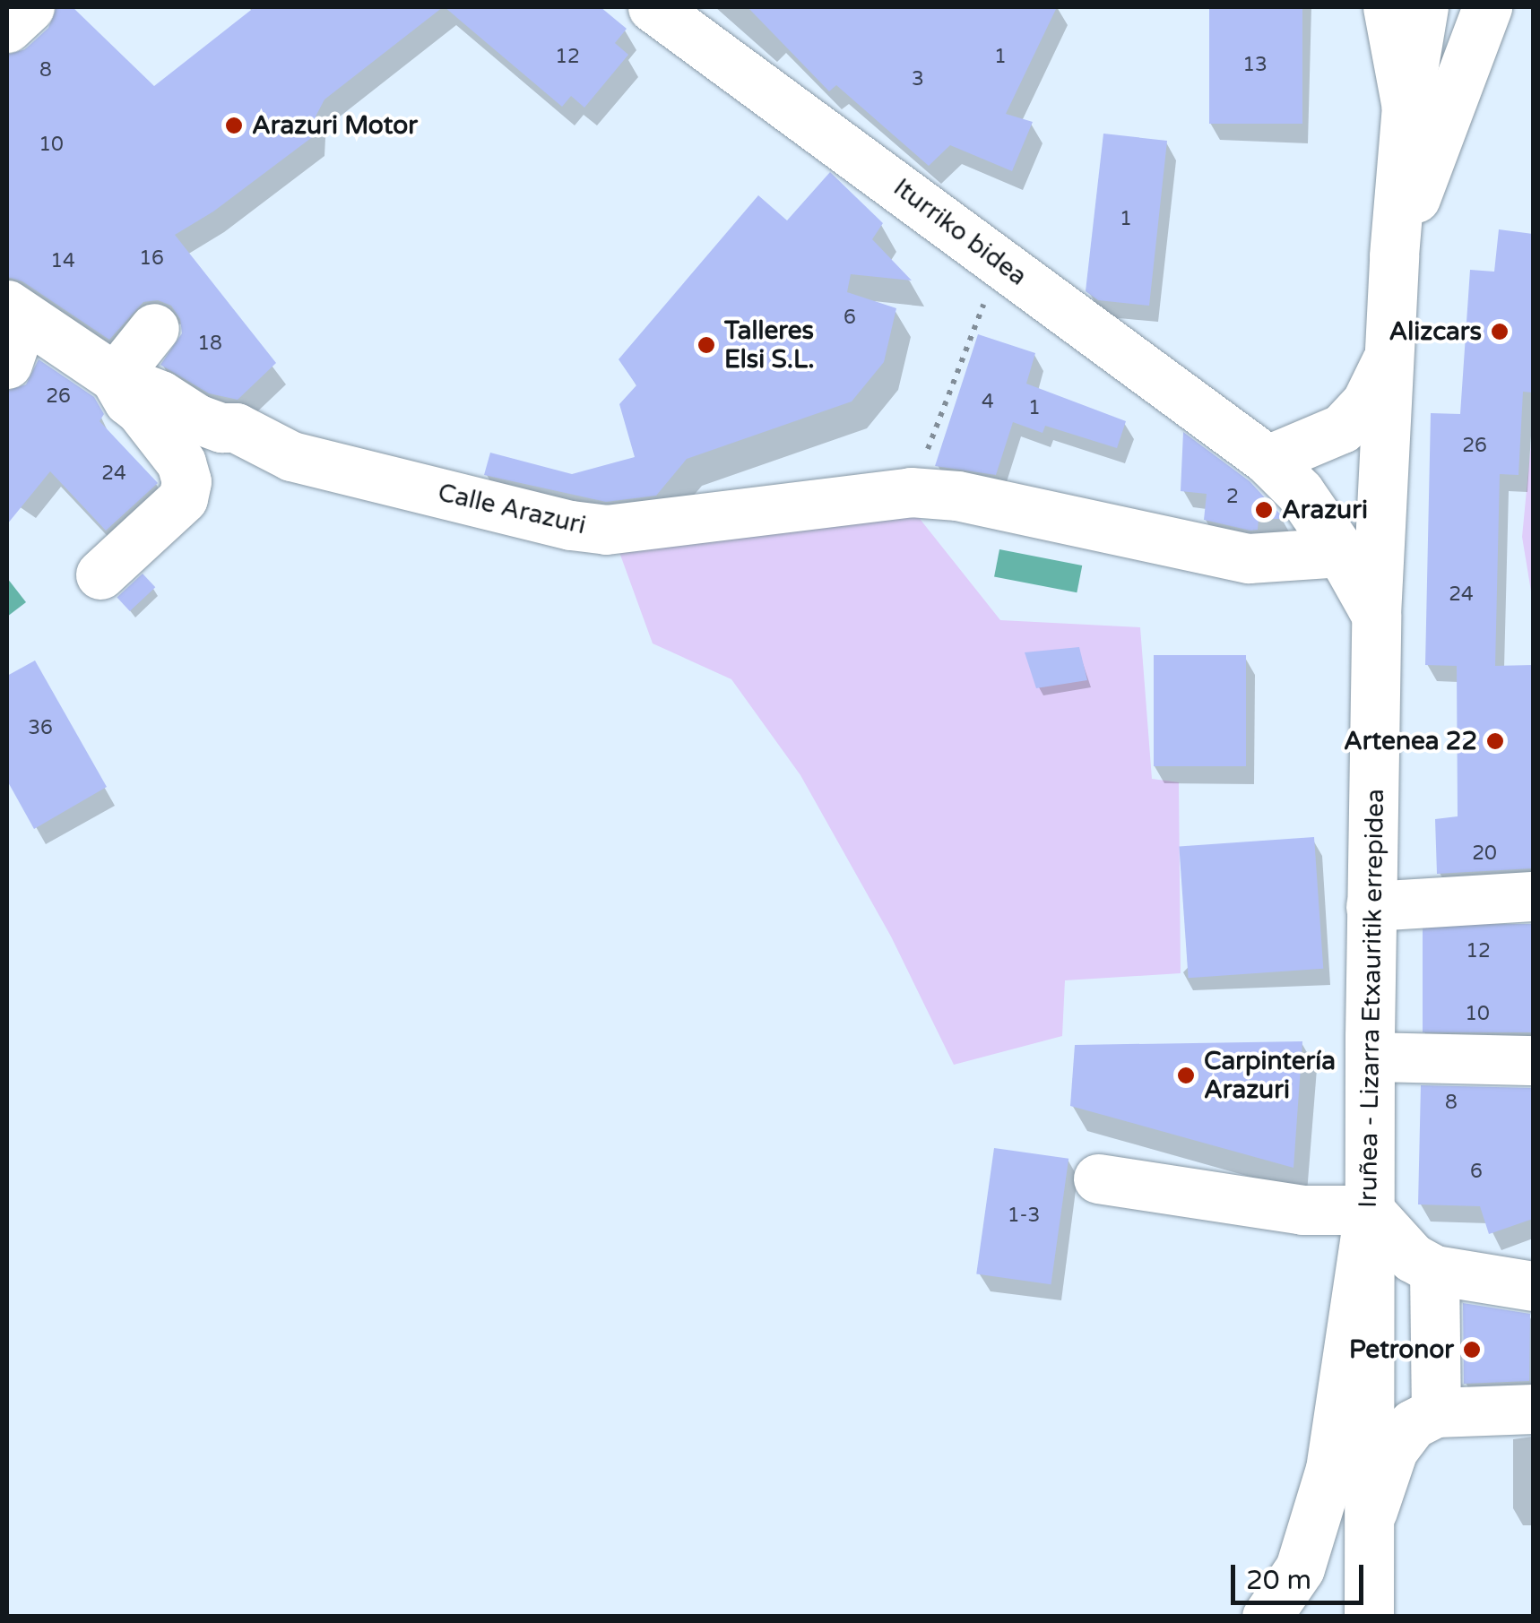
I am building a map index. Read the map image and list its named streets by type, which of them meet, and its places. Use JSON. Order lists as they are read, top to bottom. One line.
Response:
{"streets":{"main road":["Iturriko bidea","Calle Arazuri","Iruñea - Lizarra Etxauritik errepidea"]},"places":["Arazuri Motor","Alizcars","Talleres Elsi S.L.","Arazuri","Artenea 22","Carpintería Arazuri","Petronor"],"house_numbers":["12","1","13","8","3","10","1","16","14","6","18","26","4","1","26","24","2","24","36","20","12","10","8","6","1-3"],"scale_bar":"20 m"}
